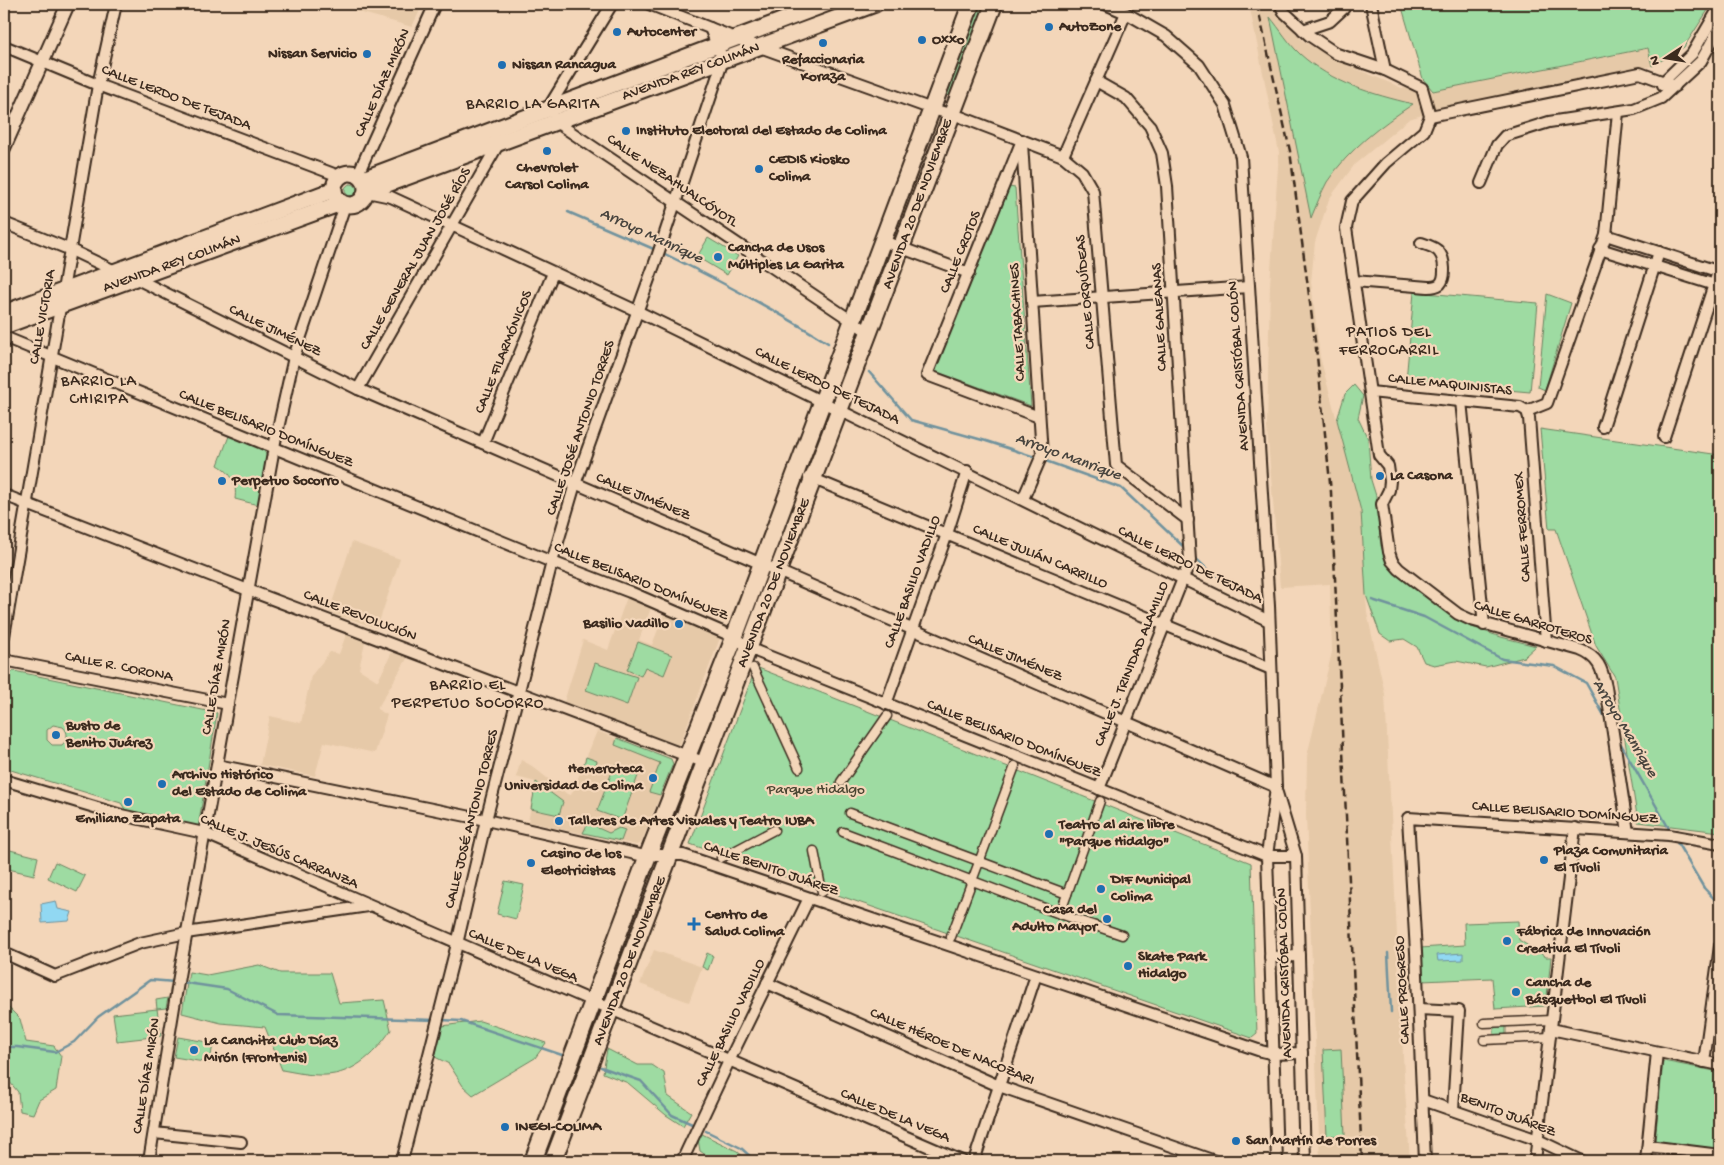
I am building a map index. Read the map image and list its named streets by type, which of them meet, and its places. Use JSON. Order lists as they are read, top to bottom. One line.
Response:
{"streets":{"main road":["AVENIDA REY COLIMÁN","AVENIDA 20 DE NOVIEMBRE"],"street":["CALLE DÍAZ MIRÓN","CALLE LERDO DE TEJADA","CALLE NEZAHUALCÓYOTL","CALLE CROTOS","CALLE GENERAL JUAN JOSÉ RÍOS","CALLE ORQUÍDEAS","CALLE VICTORIA","CALLE GALEANAS","CALLE TABACHINES","CALLE JIMÉNEZ","CALLE FILARMÓNICOS","AVENIDA CRISTÓBAL COLÓN","CALLE MAQUINISTAS","CALLE JOSÉ ANTONIO TORRES","CALLE BELISARIO DOMÍNGUEZ","CALLE FERROMEX","CALLE JULIÁN CARRILLO","CALLE BASILIO VADILLO","CALLE REVOLUCIÓN","CALLE GARROTEROS","CALLE J. TRINIDAD ALAMILLO","CALLE R. CORONA","CALLE J. JESÚS CARRANZA","CALLE BENITO JUÁREZ","CALLE DE LA VEGA","CALLE PROGRESO","CALLE HÉROE DE NACOZARI","BENITO JUÁREZ"]},"crossings":[["AVENIDA REY COLIMÁN","CALLE DÍAZ MIRÓN"],["AVENIDA REY COLIMÁN","CALLE LERDO DE TEJADA"],["AVENIDA REY COLIMÁN","CALLE NEZAHUALCÓYOTL"],["AVENIDA REY COLIMÁN","CALLE GENERAL JUAN JOSÉ RÍOS"],["AVENIDA REY COLIMÁN","CALLE ORQUÍDEAS"],["AVENIDA REY COLIMÁN","CALLE VICTORIA"],["AVENIDA REY COLIMÁN","CALLE JIMÉNEZ"],["AVENIDA REY COLIMÁN","CALLE JOSÉ ANTONIO TORRES"],["CALLE DÍAZ MIRÓN","CALLE LERDO DE TEJADA"],["CALLE DÍAZ MIRÓN","CALLE JIMÉNEZ"],["CALLE DÍAZ MIRÓN","CALLE BELISARIO DOMÍNGUEZ"],["CALLE DÍAZ MIRÓN","CALLE REVOLUCIÓN"],["CALLE DÍAZ MIRÓN","CALLE R. CORONA"],["CALLE DÍAZ MIRÓN","CALLE J. JESÚS CARRANZA"],["CALLE DÍAZ MIRÓN","CALLE BENITO JUÁREZ"],["CALLE LERDO DE TEJADA","AVENIDA 20 DE NOVIEMBRE"],["CALLE LERDO DE TEJADA","CALLE GENERAL JUAN JOSÉ RÍOS"],["CALLE LERDO DE TEJADA","CALLE VICTORIA"],["CALLE LERDO DE TEJADA","CALLE GALEANAS"],["CALLE LERDO DE TEJADA","CALLE TABACHINES"],["CALLE LERDO DE TEJADA","CALLE FILARMÓNICOS"],["CALLE LERDO DE TEJADA","AVENIDA CRISTÓBAL COLÓN"],["CALLE LERDO DE TEJADA","CALLE JOSÉ ANTONIO TORRES"],["CALLE LERDO DE TEJADA","CALLE BASILIO VADILLO"],["CALLE LERDO DE TEJADA","CALLE J. TRINIDAD ALAMILLO"],["CALLE NEZAHUALCÓYOTL","AVENIDA 20 DE NOVIEMBRE"],["CALLE NEZAHUALCÓYOTL","CALLE JOSÉ ANTONIO TORRES"],["AVENIDA 20 DE NOVIEMBRE","CALLE ORQUÍDEAS"],["AVENIDA 20 DE NOVIEMBRE","CALLE JIMÉNEZ"],["AVENIDA 20 DE NOVIEMBRE","CALLE BELISARIO DOMÍNGUEZ"],["AVENIDA 20 DE NOVIEMBRE","CALLE JULIÁN CARRILLO"],["AVENIDA 20 DE NOVIEMBRE","CALLE REVOLUCIÓN"],["AVENIDA 20 DE NOVIEMBRE","CALLE BENITO JUÁREZ"],["AVENIDA 20 DE NOVIEMBRE","CALLE DE LA VEGA"],["CALLE CROTOS","CALLE ORQUÍDEAS"],["CALLE CROTOS","CALLE TABACHINES"],["CALLE GENERAL JUAN JOSÉ RÍOS","CALLE JIMÉNEZ"],["CALLE ORQUÍDEAS","CALLE GALEANAS"],["CALLE ORQUÍDEAS","CALLE TABACHINES"],["CALLE VICTORIA","CALLE JIMÉNEZ"],["CALLE VICTORIA","CALLE BELISARIO DOMÍNGUEZ"],["CALLE VICTORIA","CALLE REVOLUCIÓN"],["CALLE GALEANAS","CALLE J. TRINIDAD ALAMILLO"],["CALLE JIMÉNEZ","CALLE FILARMÓNICOS"],["CALLE JIMÉNEZ","AVENIDA CRISTÓBAL COLÓN"],["CALLE JIMÉNEZ","CALLE JOSÉ ANTONIO TORRES"],["CALLE JIMÉNEZ","CALLE BASILIO VADILLO"],["CALLE JIMÉNEZ","CALLE J. TRINIDAD ALAMILLO"],["AVENIDA CRISTÓBAL COLÓN","CALLE BELISARIO DOMÍNGUEZ"],["AVENIDA CRISTÓBAL COLÓN","CALLE JULIÁN CARRILLO"],["AVENIDA CRISTÓBAL COLÓN","CALLE BENITO JUÁREZ"],["CALLE MAQUINISTAS","CALLE FERROMEX"],["CALLE MAQUINISTAS","CALLE GARROTEROS"],["CALLE JOSÉ ANTONIO TORRES","CALLE BELISARIO DOMÍNGUEZ"],["CALLE JOSÉ ANTONIO TORRES","CALLE REVOLUCIÓN"],["CALLE JOSÉ ANTONIO TORRES","CALLE BENITO JUÁREZ"],["CALLE JOSÉ ANTONIO TORRES","CALLE DE LA VEGA"],["CALLE BELISARIO DOMÍNGUEZ","CALLE BASILIO VADILLO"],["CALLE BELISARIO DOMÍNGUEZ","CALLE GARROTEROS"],["CALLE BELISARIO DOMÍNGUEZ","CALLE J. TRINIDAD ALAMILLO"],["CALLE BELISARIO DOMÍNGUEZ","CALLE PROGRESO"],["CALLE FERROMEX","CALLE GARROTEROS"],["CALLE JULIÁN CARRILLO","CALLE BASILIO VADILLO"],["CALLE JULIÁN CARRILLO","CALLE J. TRINIDAD ALAMILLO"],["CALLE BASILIO VADILLO","CALLE BENITO JUÁREZ"],["CALLE BASILIO VADILLO","CALLE DE LA VEGA"],["CALLE BASILIO VADILLO","CALLE HÉROE DE NACOZARI"],["CALLE J. JESÚS CARRANZA","CALLE DE LA VEGA"],["CALLE PROGRESO","BENITO JUÁREZ"]],"districts":["BARRIO LA GARITA","PATIOS DEL FERROCARRIL","BARRIO LA CHIRIPA","BARRIO EL PERPETUO SOCORRO"],"water":["Arroyo Manrique"],"parks":["Parque Hidalgo"],"places":{"other":["AutoZone","Autocenter","Oxxo","Refaccionaria Koraza","Nissan Servicio","Nissan Rancagua","Instituto Electoral del Estado de Colima","Chevrolet Carsol Colima","CEDIS Kiosko Colima","Cancha de Usos Múltiples La Garita","La Casona","Perpetuo Socorro","Basilio Vadillo","Busto de Benito Juárez","Hemeroteca Universidad de Colima","Archivo Histórico del Estado de Colima","Emiliano Zapata","Talleres de Artes Visuales y Teatro IUBA","Teatro al aire libre \"Parque Hidalgo\"","Plaza Comunitaria El Tívoli","Casino de los Electricistas","DIF Municipal Colima","Casa del Adulto Mayor","Fábrica de Innovación Creativa El Tívoli","Skate Park Hidalgo","Cancha de Básquetbol El Tívoli","La Canchita Club Díaz Mirón (Frontenis)","INEGI-COLIMA","San Martín de Porres"],"health":["Centro de Salud Colima"]},"north":"left"}
